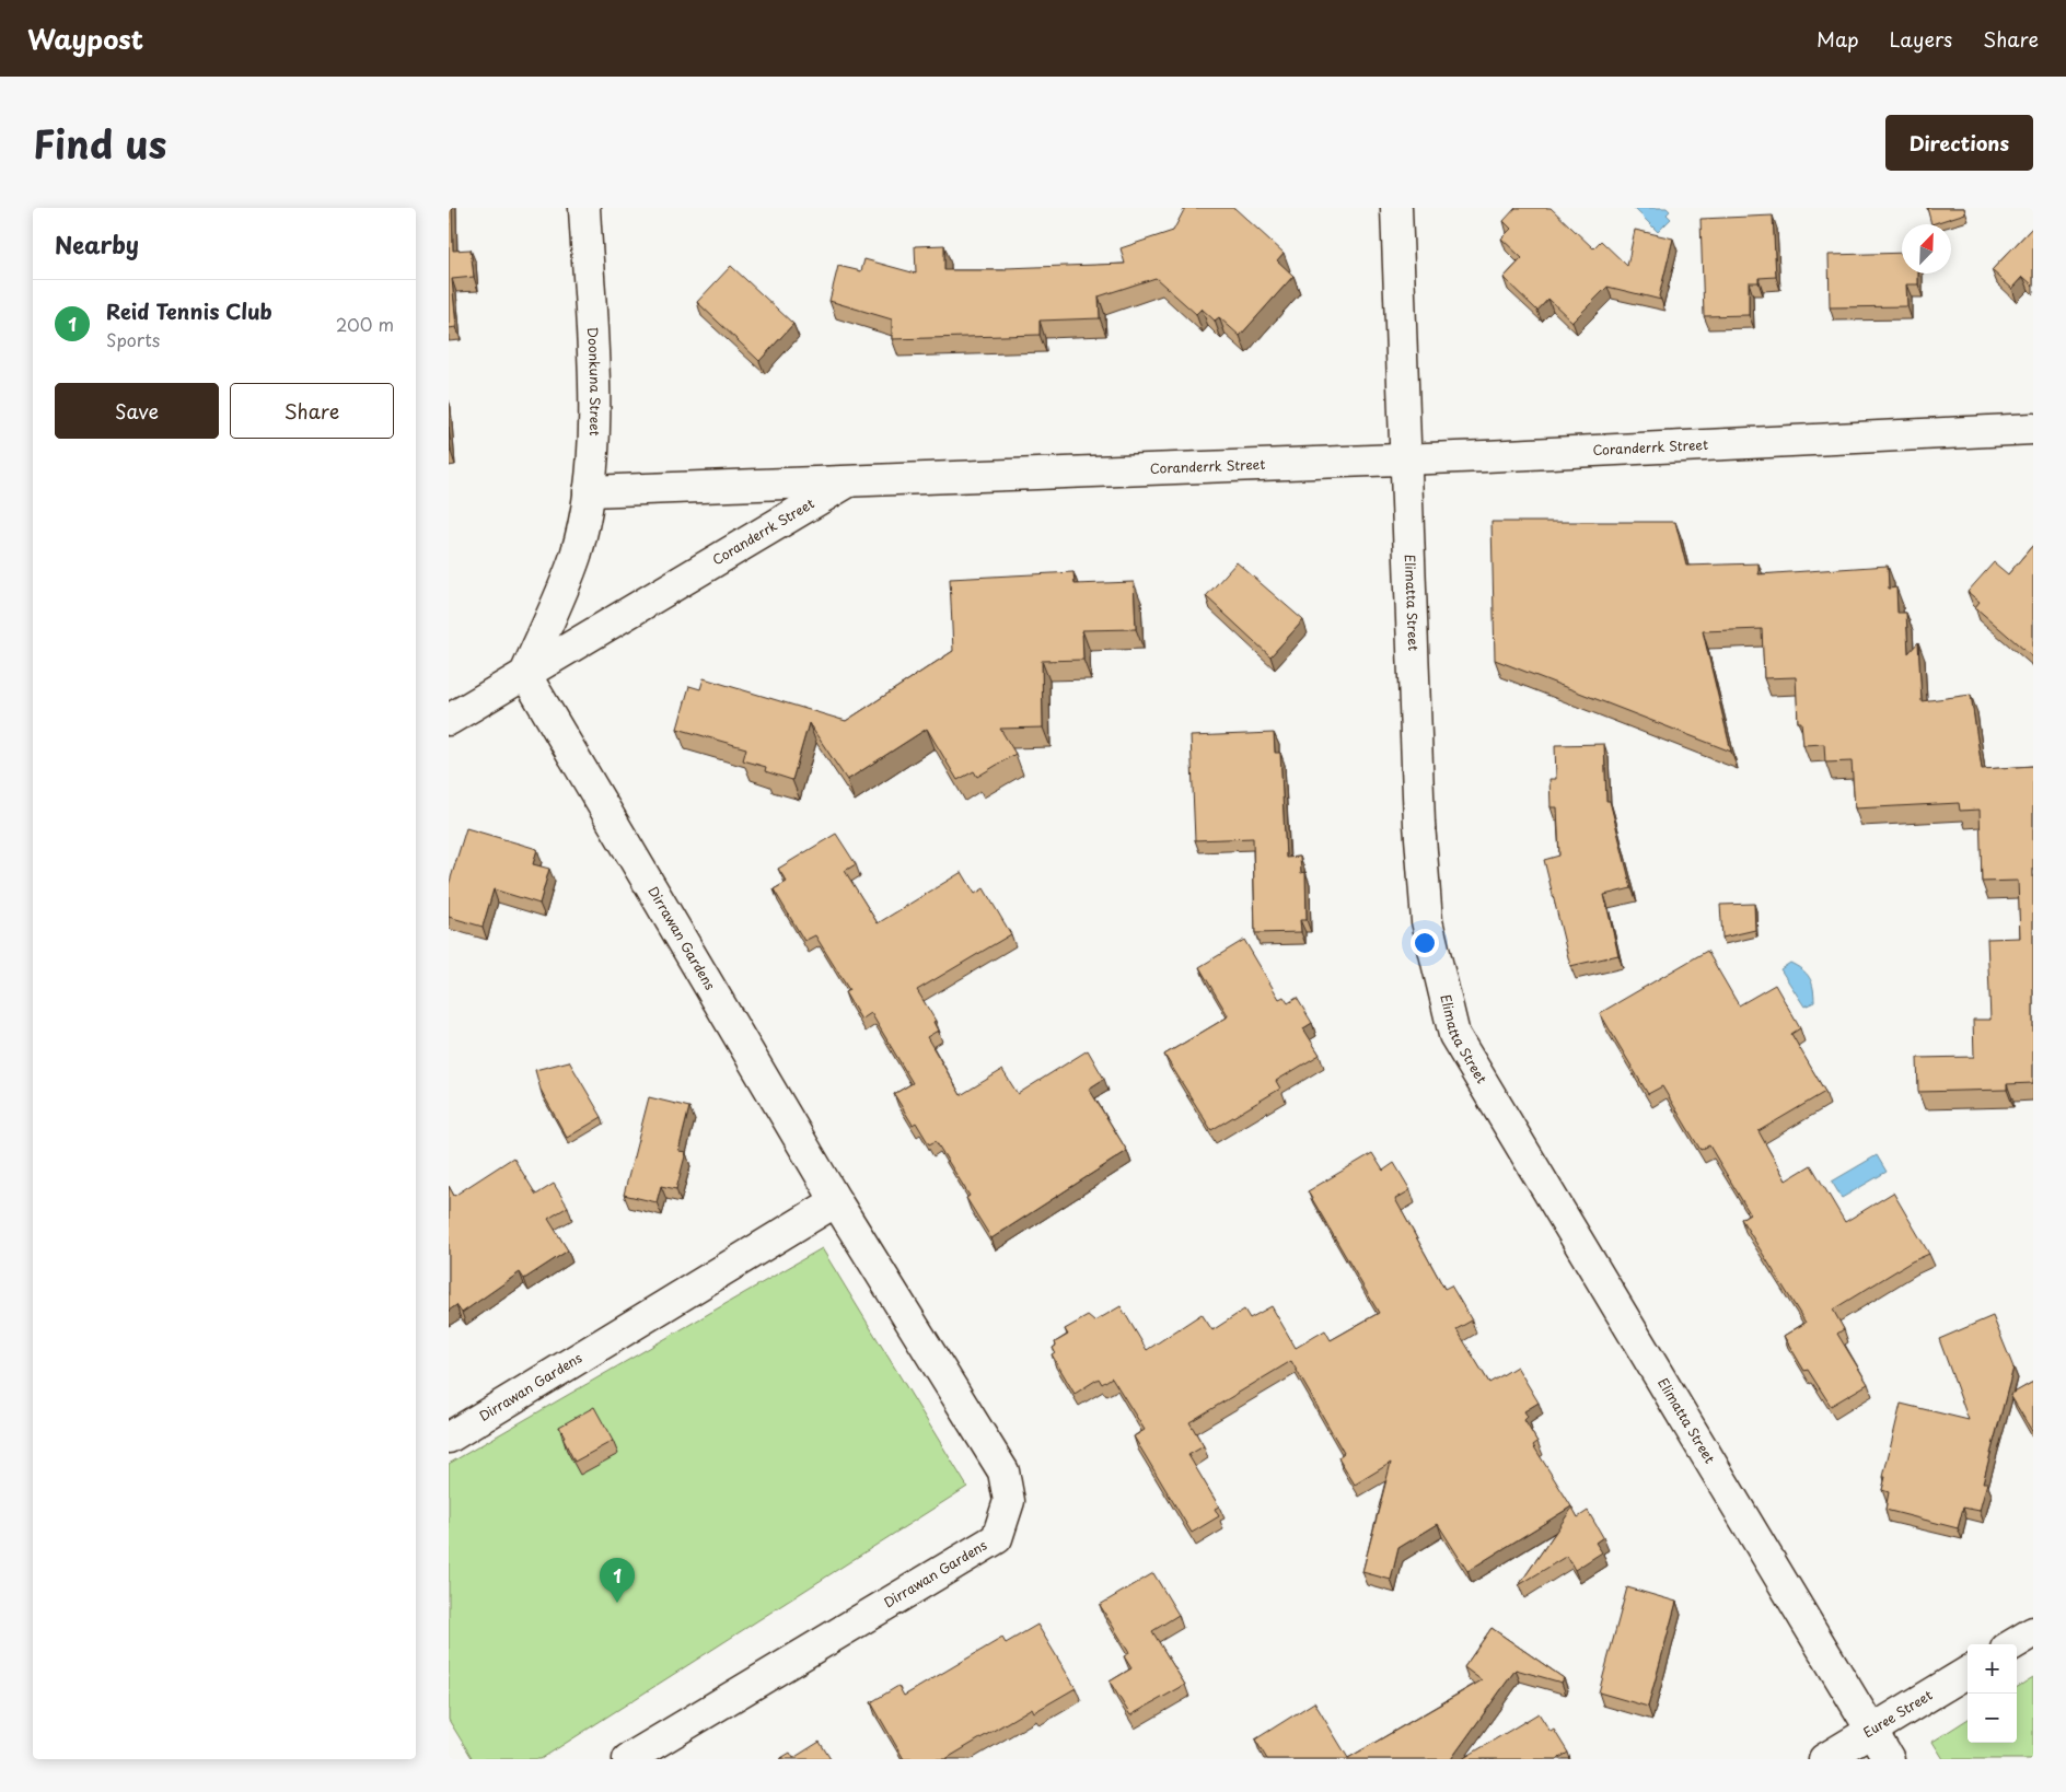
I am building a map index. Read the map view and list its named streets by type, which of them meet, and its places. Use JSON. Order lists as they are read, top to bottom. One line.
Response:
{"streets":{"street":["Doonkuna Street","Coranderrk Street","Elimatta Street","Dirrawan Gardens","Euree Street"]},"crossings":[["Doonkuna Street","Coranderrk Street"],["Doonkuna Street","Dirrawan Gardens"],["Coranderrk Street","Elimatta Street"],["Coranderrk Street","Dirrawan Gardens"],["Elimatta Street","Euree Street"]],"north":"top right","page":{"header":"Waypost","nav":["Map","Layers","Share"],"title":"Find us","buttons":["Directions",["Save","Share"]],"heading":"Nearby","list":[{"mark":"1","name":"Reid Tennis Club","note":"Sports","value":"200 m"}],"pins":"1","map_buttons":["+","−"]}}
